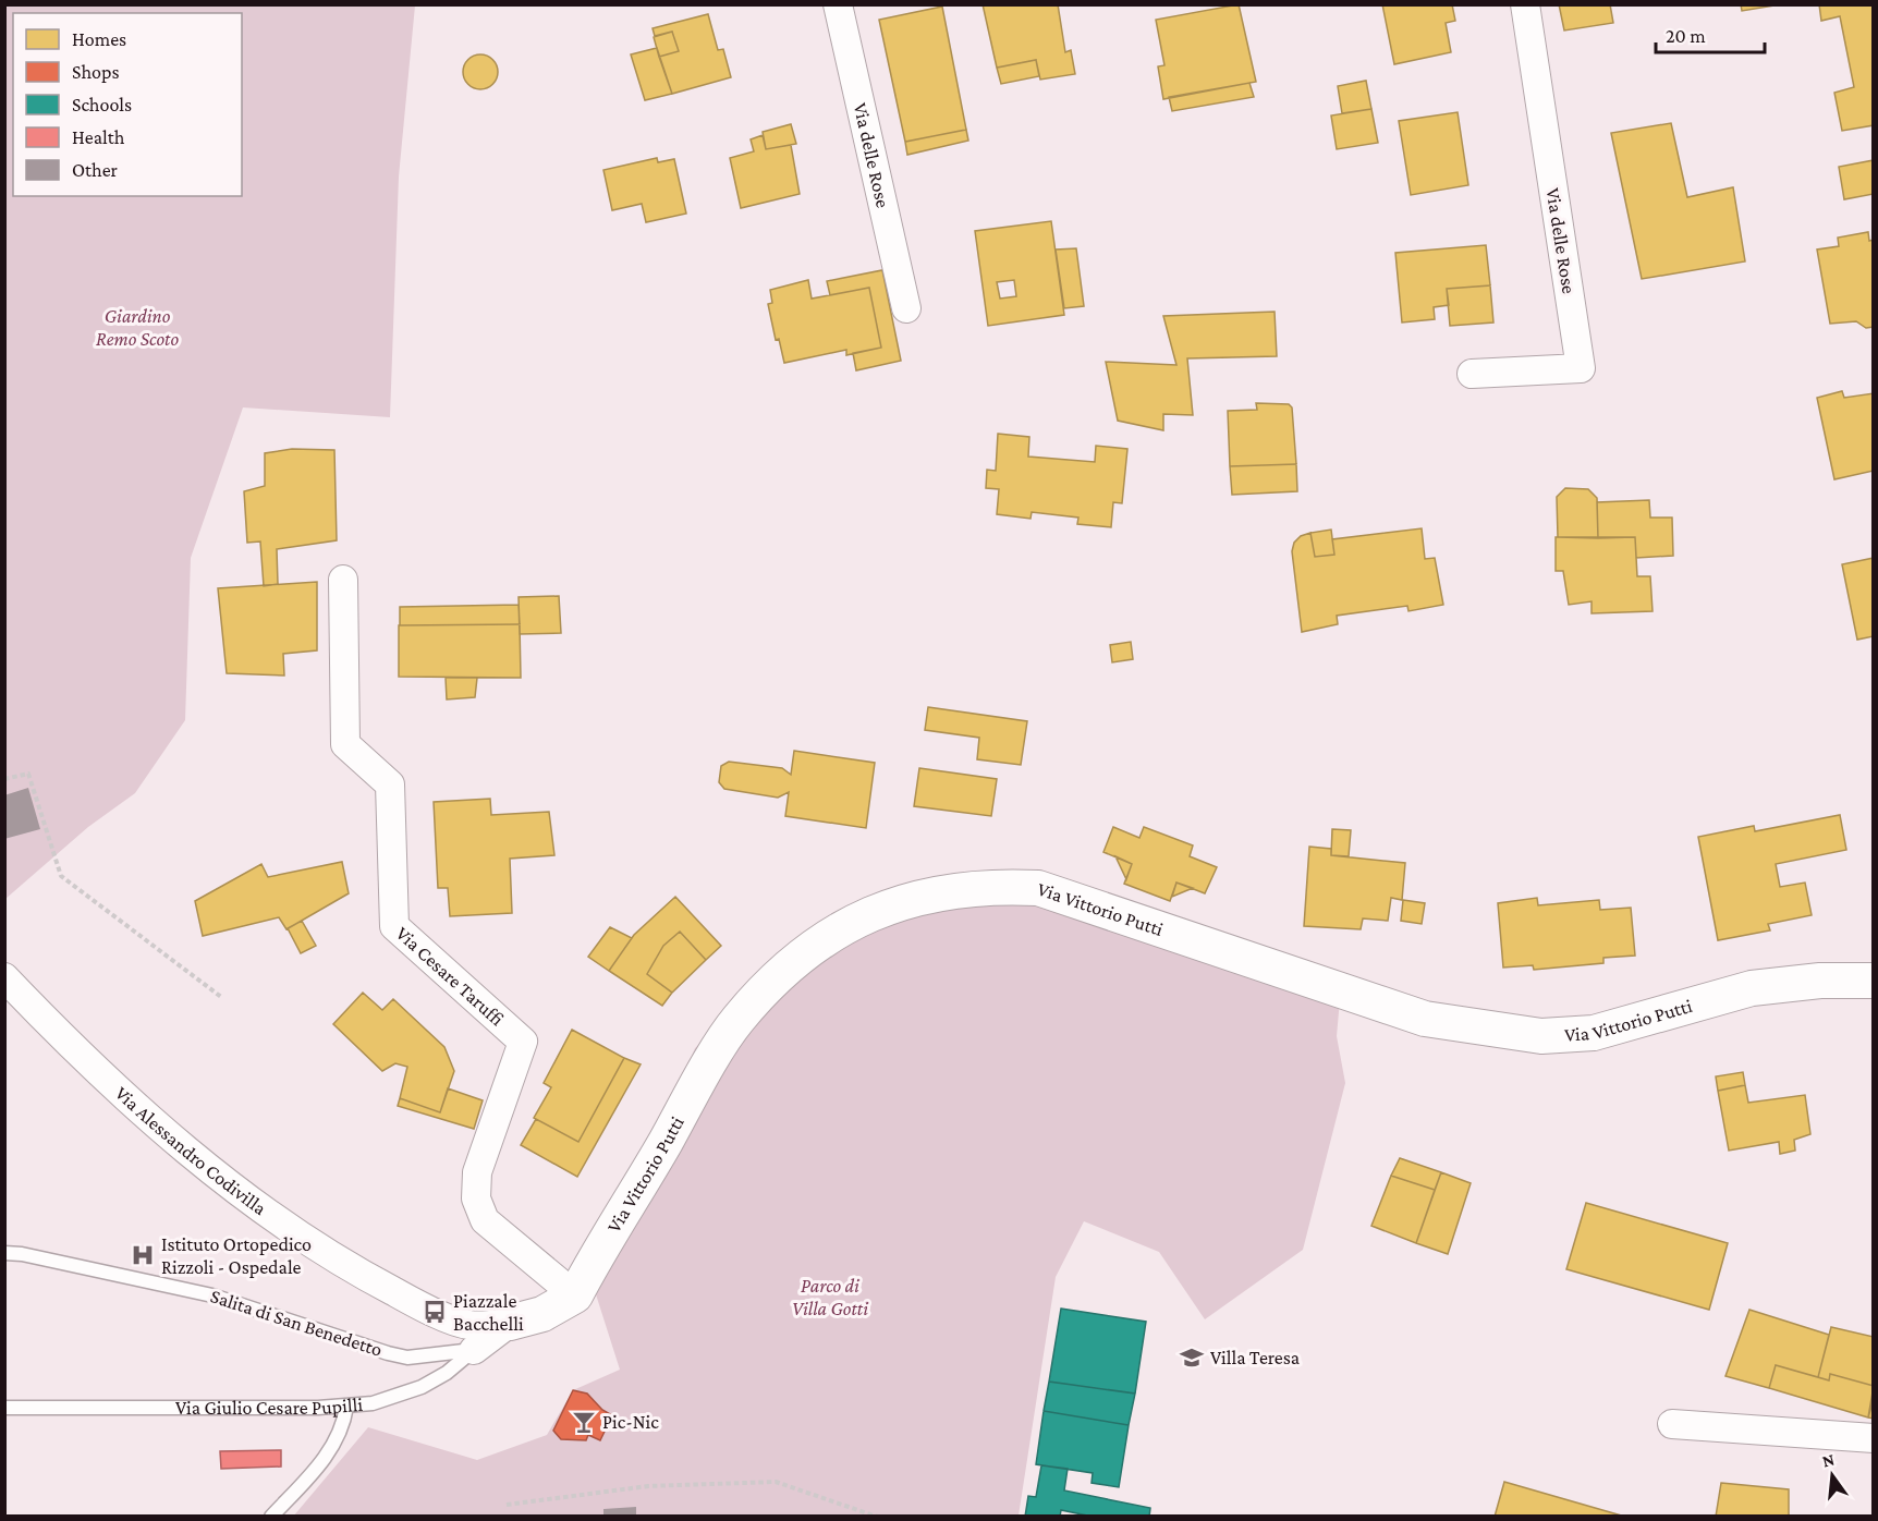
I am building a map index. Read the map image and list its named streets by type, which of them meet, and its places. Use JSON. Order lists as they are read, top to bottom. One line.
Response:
{"streets":{"street":["Via delle Rose","Via Vittorio Putti","Via Cesare Taruffi","Via Alessandro Codivilla","Via Giulio Cesare Pupilli"],"lane":["Salita di San Benedetto"]},"crossings":[["Via Vittorio Putti","Via Cesare Taruffi"],["Via Vittorio Putti","Via Alessandro Codivilla"],["Via Vittorio Putti","Via Giulio Cesare Pupilli"],["Via Alessandro Codivilla","Via Giulio Cesare Pupilli"],["Salita di San Benedetto","Via Giulio Cesare Pupilli"]],"parks":["Giardino Remo Scoto","Parco di Villa Gotti"],"places":{"hospital":["Istituto Ortopedico Rizzoli - Ospedale"],"bus stop":["Piazzale Bacchelli"],"school or university":["Villa Teresa"],"bar":["Pic-Nic"]},"legend":["Homes","Shops","Schools","Health","Other"],"scale_bar":"20 m","north":"top"}
